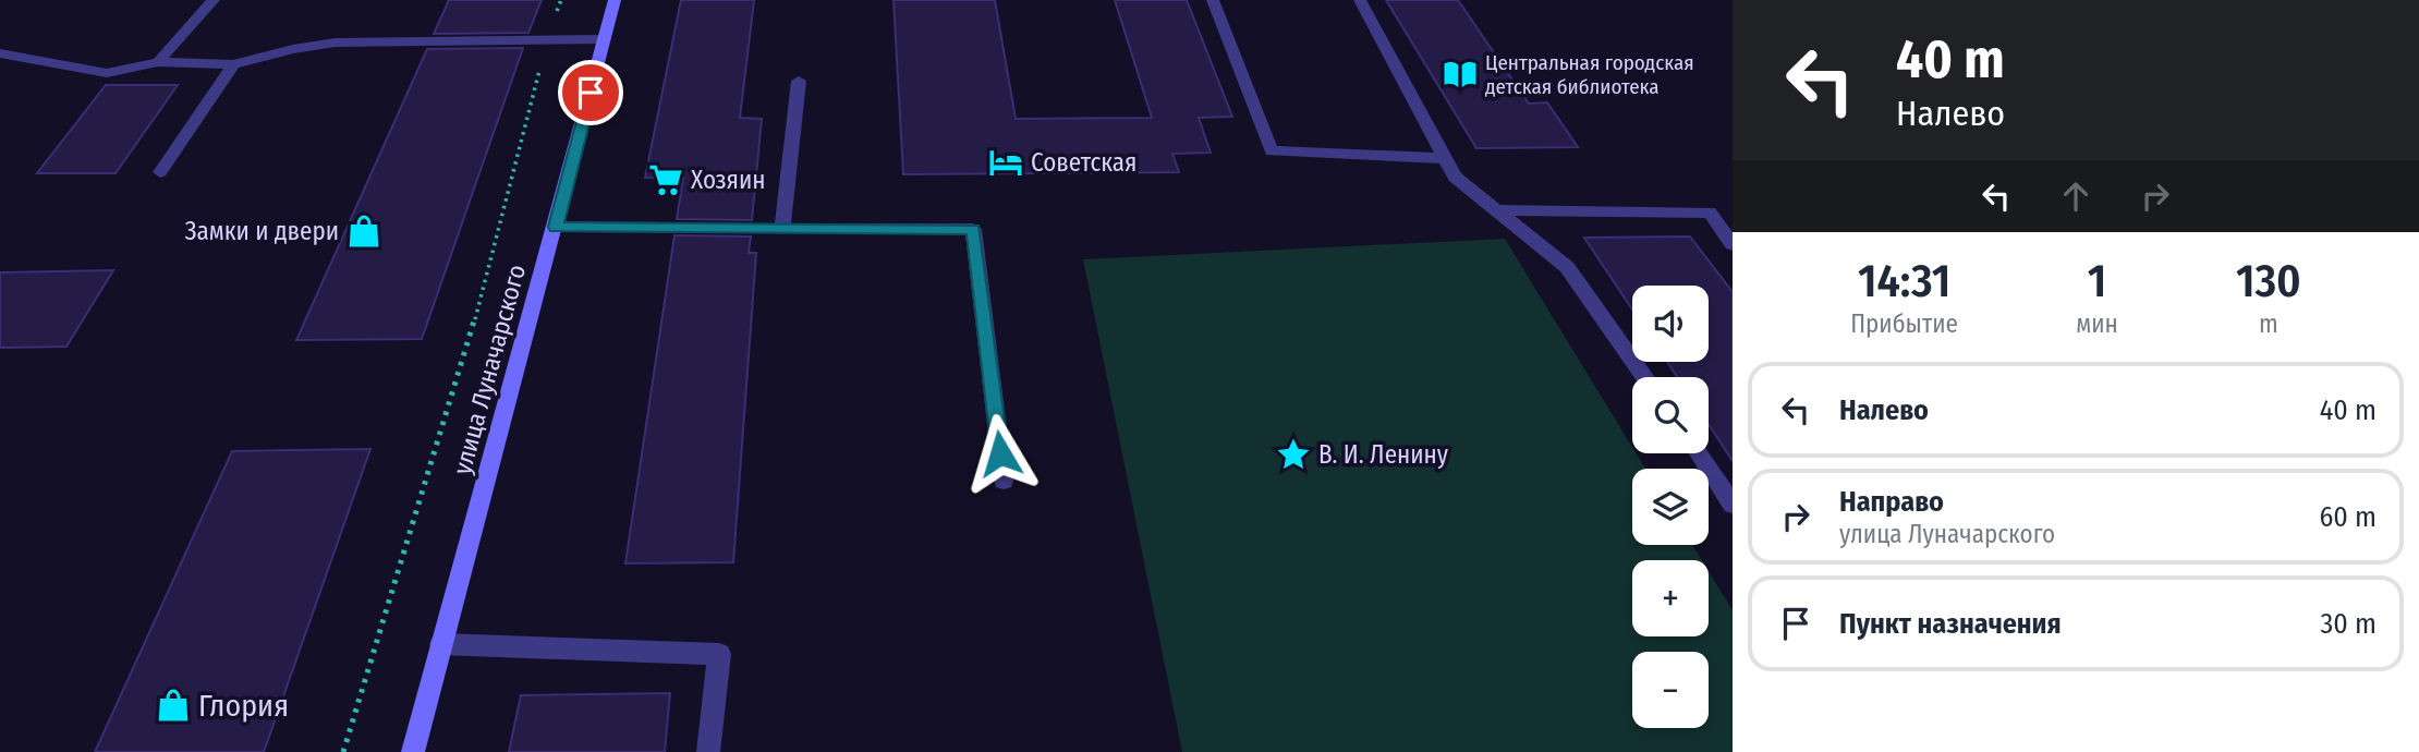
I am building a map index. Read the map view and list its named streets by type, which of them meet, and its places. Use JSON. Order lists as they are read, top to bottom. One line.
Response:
{"streets":{"street":["улица Луначарского"]},"places":{"library":["Центральная городская детская библиотека"],"hotel":["Советская"],"supermarket":["Хозяин"],"shop":["Замки и двери","Глория"],"place":["В. И. Ленину"]},"page":{"turn":["40 m","Налево"],"eta":["14:31","Прибытие","1","мин","130","m"],"map_buttons":["+","−"],"list":[{"name":"Налево","value":"40 m"},{"name":"Направо","note":"улица Луначарского","value":"60 m"},{"name":"Пункт назначения","value":"30 m"}]}}
